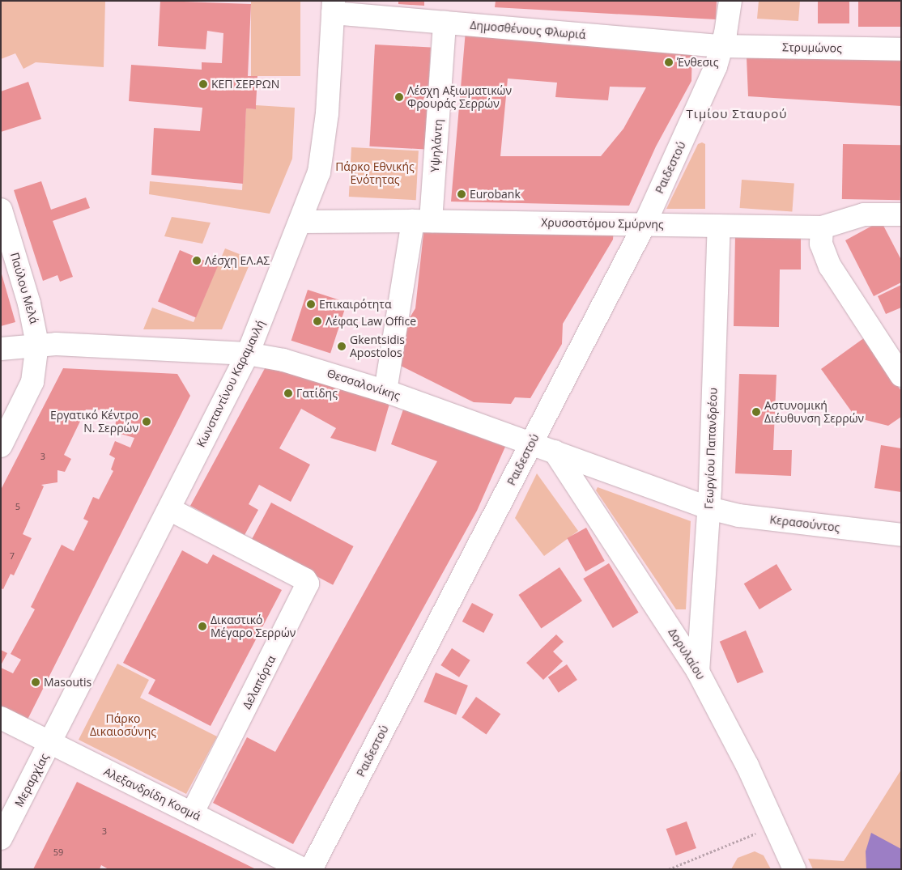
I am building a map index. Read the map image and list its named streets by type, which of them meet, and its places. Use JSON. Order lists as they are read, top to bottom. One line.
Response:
{"streets":{"street":["Δημοσθένους Φλωριά","Στρυμώνος","Υψηλάντη","Ραιδεστού","Χρυσοστόμου Σμύρνης","Παύλου Μελά","Κωνσταντίνου Καραμανλή","Θεσσαλονίκης","Γεωργίου Παπανδρέου","Κερασούντος","Δορυλαίου","Δελαπόρτα","Μεραρχίας","Αλεξανδρίδη Κοσμά"]},"crossings":[["Δημοσθένους Φλωριά","Στρυμώνος"],["Δημοσθένους Φλωριά","Υψηλάντη"],["Δημοσθένους Φλωριά","Ραιδεστού"],["Δημοσθένους Φλωριά","Κωνσταντίνου Καραμανλή"],["Στρυμώνος","Ραιδεστού"],["Υψηλάντη","Χρυσοστόμου Σμύρνης"],["Υψηλάντη","Θεσσαλονίκης"],["Ραιδεστού","Χρυσοστόμου Σμύρνης"],["Ραιδεστού","Θεσσαλονίκης"],["Χρυσοστόμου Σμύρνης","Κωνσταντίνου Καραμανλή"],["Χρυσοστόμου Σμύρνης","Γεωργίου Παπανδρέου"],["Παύλου Μελά","Θεσσαλονίκης"],["Κωνσταντίνου Καραμανλή","Θεσσαλονίκης"],["Κωνσταντίνου Καραμανλή","Δελαπόρτα"],["Κωνσταντίνου Καραμανλή","Μεραρχίας"],["Κωνσταντίνου Καραμανλή","Αλεξανδρίδη Κοσμά"],["Θεσσαλονίκης","Γεωργίου Παπανδρέου"],["Θεσσαλονίκης","Κερασούντος"],["Θεσσαλονίκης","Δορυλαίου"],["Γεωργίου Παπανδρέου","Κερασούντος"],["Γεωργίου Παπανδρέου","Δορυλαίου"],["Δελαπόρτα","Αλεξανδρίδη Κοσμά"],["Μεραρχίας","Αλεξανδρίδη Κοσμά"]],"districts":["Τιμίου Σταυρού"],"parks":["Πάρκο Εθνικής Ενότητας","Πάρκο Δικαιοσύνης"],"places":["Ένθεσις","ΚΕΠ ΣΕΡΡΩΝ","Λέσχη Αξιωματικών Φρουράς Σερρών","Eurobank","Λέσχη ΕΛ.ΑΣ","Επικαιρότητα","Λέφας Law Office","Gkentsidis Apostolos","Γατίδης","Αστυνομική Διέυθυνση Σερρών","Εργατικό Κέντρο Ν. Σερρών","Δικαστικό Μέγαρο Σερρών","Masoutis"],"house_numbers":["3","5","7","3","59"]}
